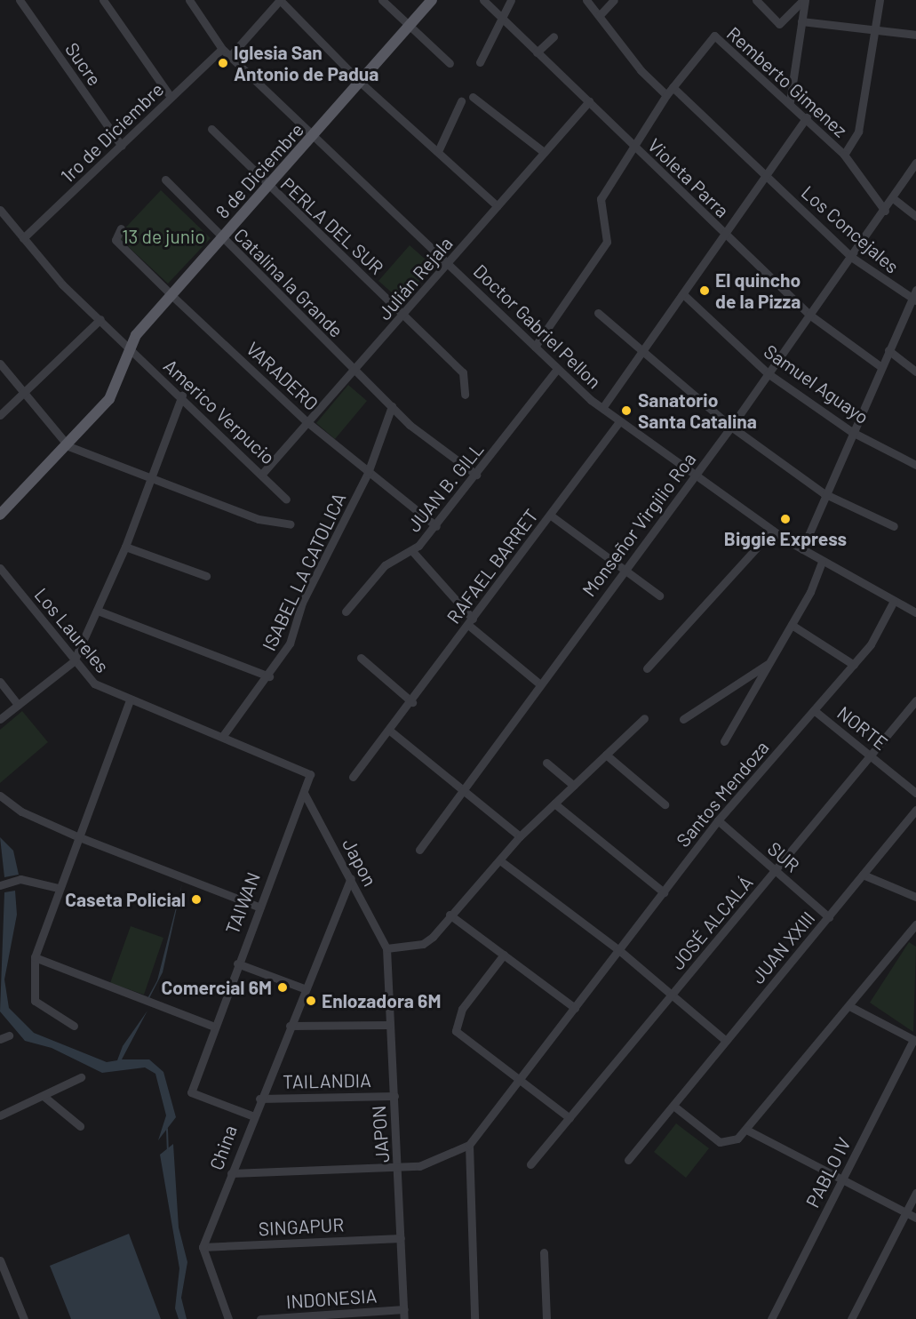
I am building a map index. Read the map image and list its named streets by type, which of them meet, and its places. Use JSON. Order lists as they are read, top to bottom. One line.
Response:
{"streets":{"main road":["8 de Diciembre"],"street":["Sucre","Remberto Gimenez","1ro de Diciembre","Violeta Parra","PERLA DEL SUR","Los Concejales","Julián Rejala","Catalina la Grande","Doctor Gabriel Pellon","VARADERO","Samuel Aguayo","Americo Verpucio","JUAN B. GILL","Monseñor Virgilio Roa","RAFAEL BARRET","ISABEL LA CATOLICA","Los Laureles","NORTE","Santos Mendoza","SUR","Japon","TAIWAN","JOSÉ ALCALÁ","JUAN XXIII","TAILANDIA","JAPON","China","PABLO IV","SINGAPUR","INDONESIA"]},"crossings":[["Sucre","1ro de Diciembre"],["Remberto Gimenez","Violeta Parra"],["Remberto Gimenez","Los Concejales"],["Remberto Gimenez","Doctor Gabriel Pellon"],["Remberto Gimenez","Monseñor Virgilio Roa"],["1ro de Diciembre","Doctor Gabriel Pellon"],["1ro de Diciembre","Americo Verpucio"],["8 de Diciembre","PERLA DEL SUR"],["8 de Diciembre","Catalina la Grande"],["8 de Diciembre","Doctor Gabriel Pellon"],["8 de Diciembre","VARADERO"],["8 de Diciembre","Americo Verpucio"],["Violeta Parra","Julián Rejala"],["Violeta Parra","Monseñor Virgilio Roa"],["PERLA DEL SUR","Julián Rejala"],["Los Concejales","Monseñor Virgilio Roa"],["Julián Rejala","Catalina la Grande"],["Julián Rejala","Doctor Gabriel Pellon"],["Julián Rejala","VARADERO"],["Julián Rejala","Americo Verpucio"],["Catalina la Grande","JUAN B. GILL"],["Catalina la Grande","ISABEL LA CATOLICA"],["Doctor Gabriel Pellon","JUAN B. GILL"],["Doctor Gabriel Pellon","Monseñor Virgilio Roa"],["Doctor Gabriel Pellon","RAFAEL BARRET"],["Doctor Gabriel Pellon","Santos Mendoza"],["VARADERO","JUAN B. GILL"],["VARADERO","ISABEL LA CATOLICA"],["Samuel Aguayo","Monseñor Virgilio Roa"],["ISABEL LA CATOLICA","Los Laureles"],["Los Laureles","Japon"],["Los Laureles","TAIWAN"],["NORTE","Santos Mendoza"],["NORTE","JOSÉ ALCALÁ"],["Santos Mendoza","SUR"],["SUR","JOSÉ ALCALÁ"],["SUR","JUAN XXIII"],["Japon","TAIWAN"],["Japon","JAPON"],["Japon","China"],["TAIWAN","China"],["TAILANDIA","JAPON"],["TAILANDIA","China"],["JAPON","SINGAPUR"],["JAPON","INDONESIA"],["China","SINGAPUR"]],"parks":["13 de junio"],"places":["Iglesia San Antonio de Padua","El quincho de la Pizza","Sanatorio Santa Catalina","Biggie Express","Caseta Policial","Comercial 6M","Enlozadora 6M"]}
